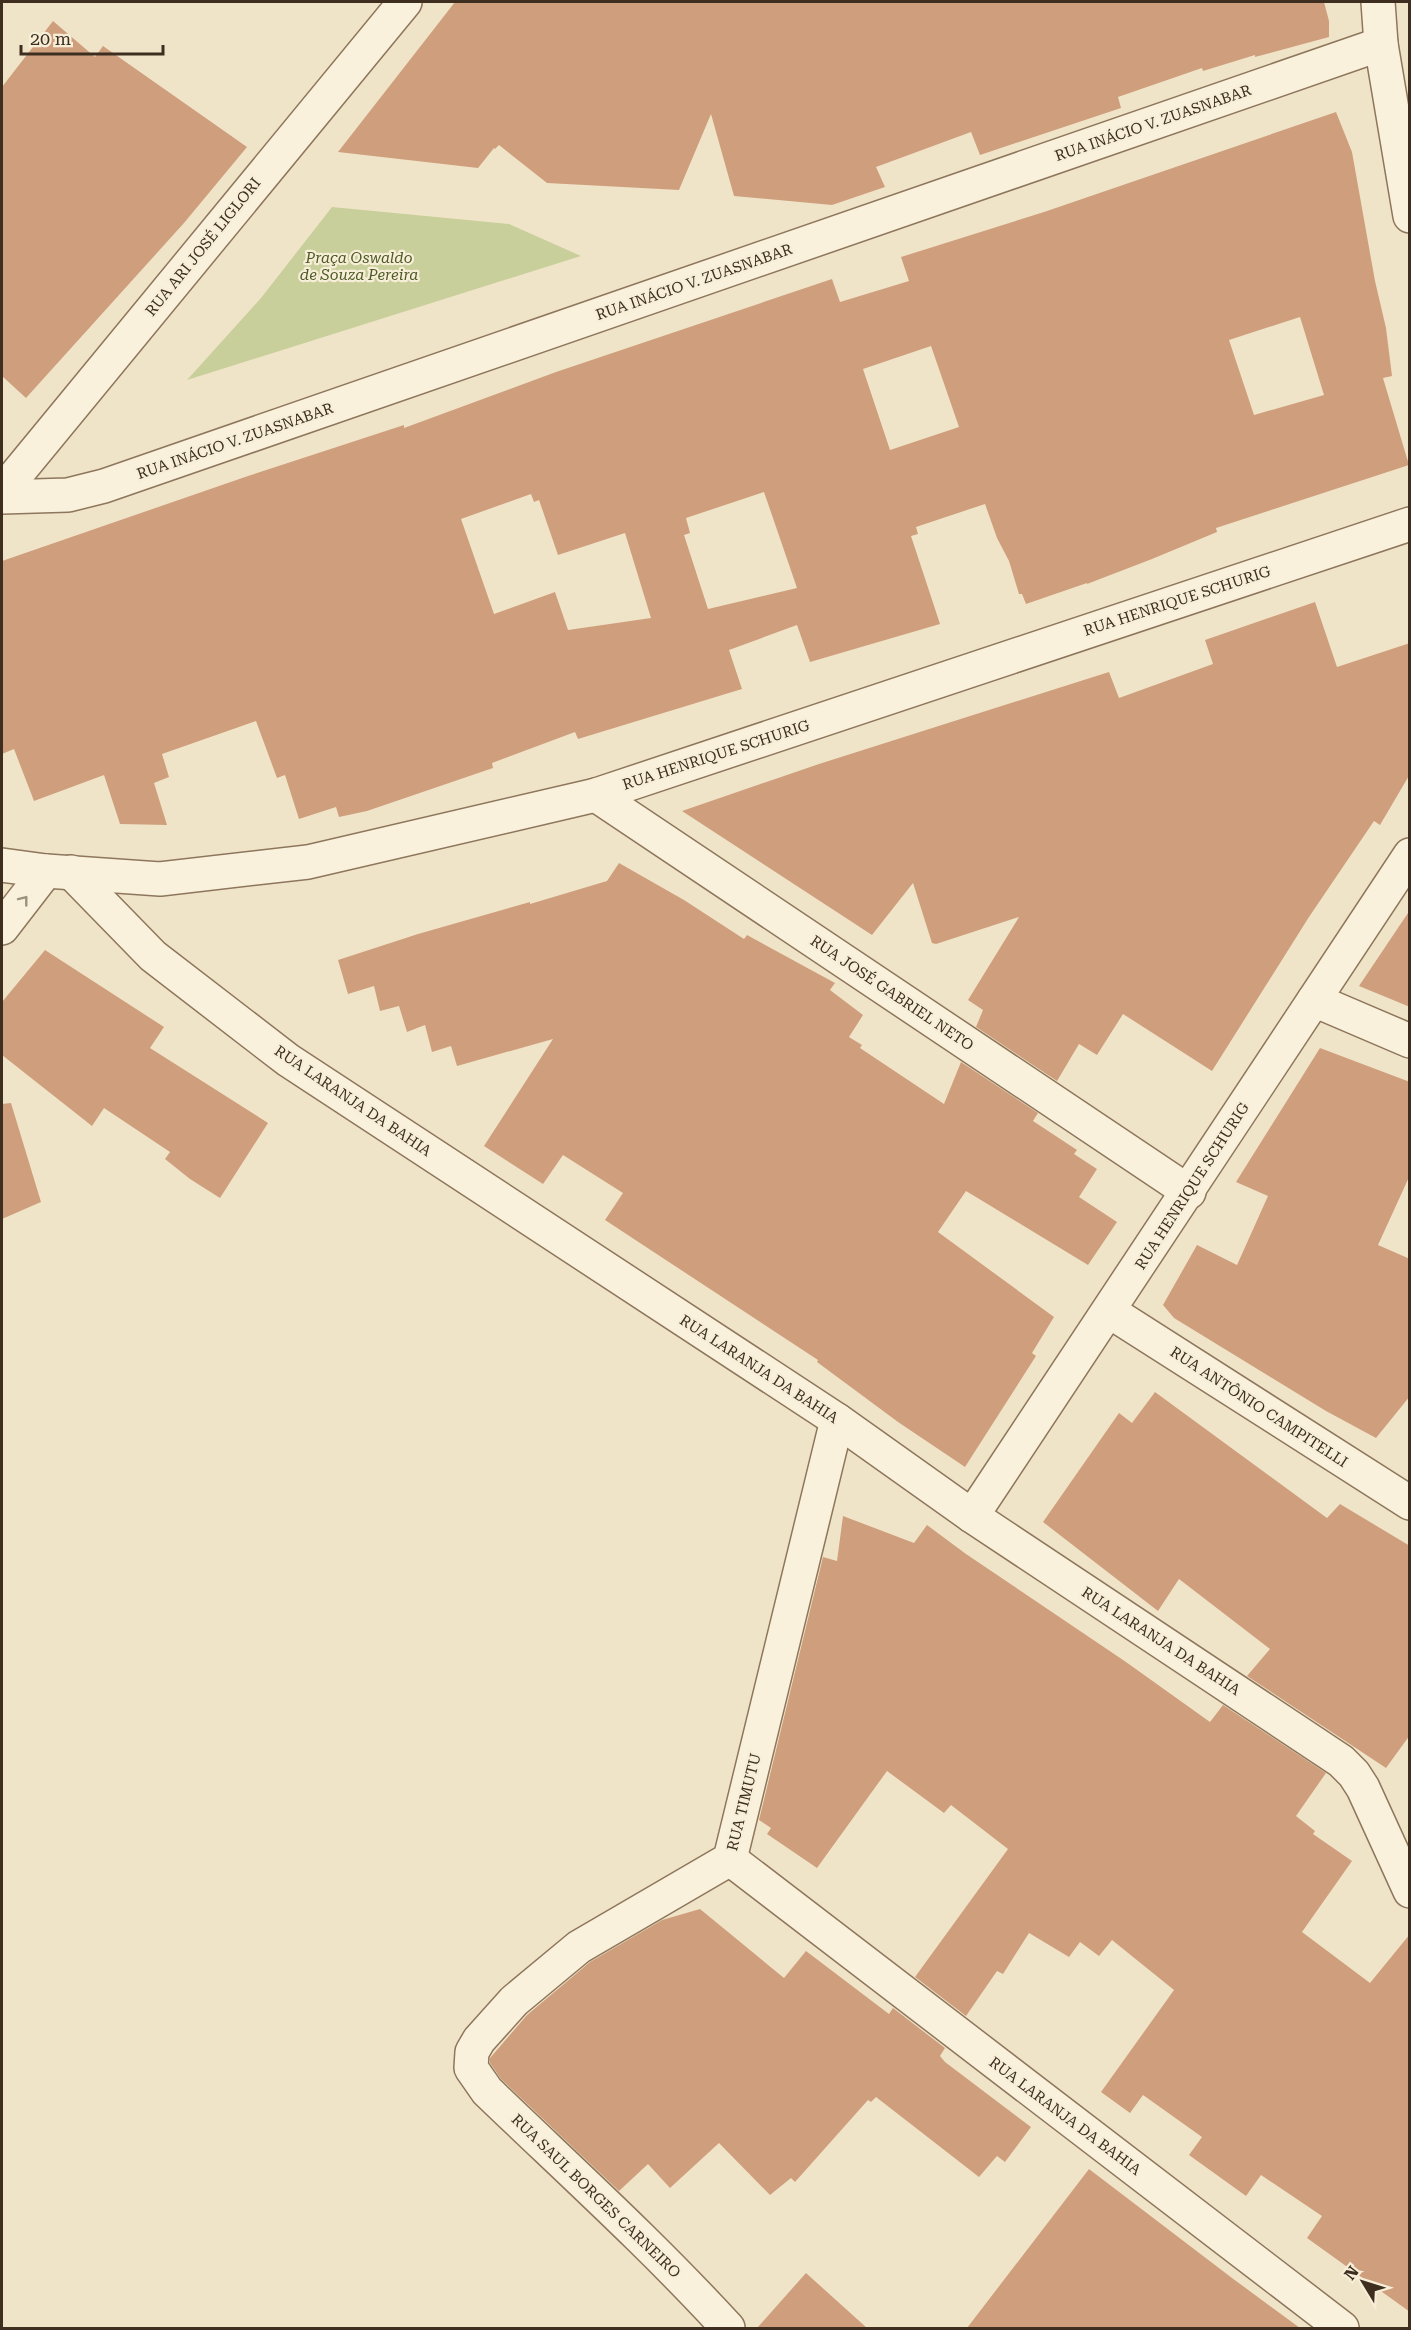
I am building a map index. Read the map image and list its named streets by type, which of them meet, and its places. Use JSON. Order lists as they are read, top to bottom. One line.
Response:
{"streets":{"street":["RUA INÁCIO V. ZUASNABAR","RUA ARI JOSÉ LIGLORI","RUA HENRIQUE SCHURIG","RUA JOSÉ GABRIEL NETO","RUA LARANJA DA BAHIA","RUA ANTÔNIO CAMPITELLI","RUA TIMUTU","RUA SAUL BORGES CARNEIRO"]},"crossings":[["RUA HENRIQUE SCHURIG","RUA JOSÉ GABRIEL NETO"],["RUA HENRIQUE SCHURIG","RUA LARANJA DA BAHIA"],["RUA HENRIQUE SCHURIG","RUA ANTÔNIO CAMPITELLI"],["RUA LARANJA DA BAHIA","RUA TIMUTU"],["RUA TIMUTU","RUA SAUL BORGES CARNEIRO"]],"parks":["Praça Oswaldo de Souza Pereira"],"scale_bar":"20 m","north":"top left"}
